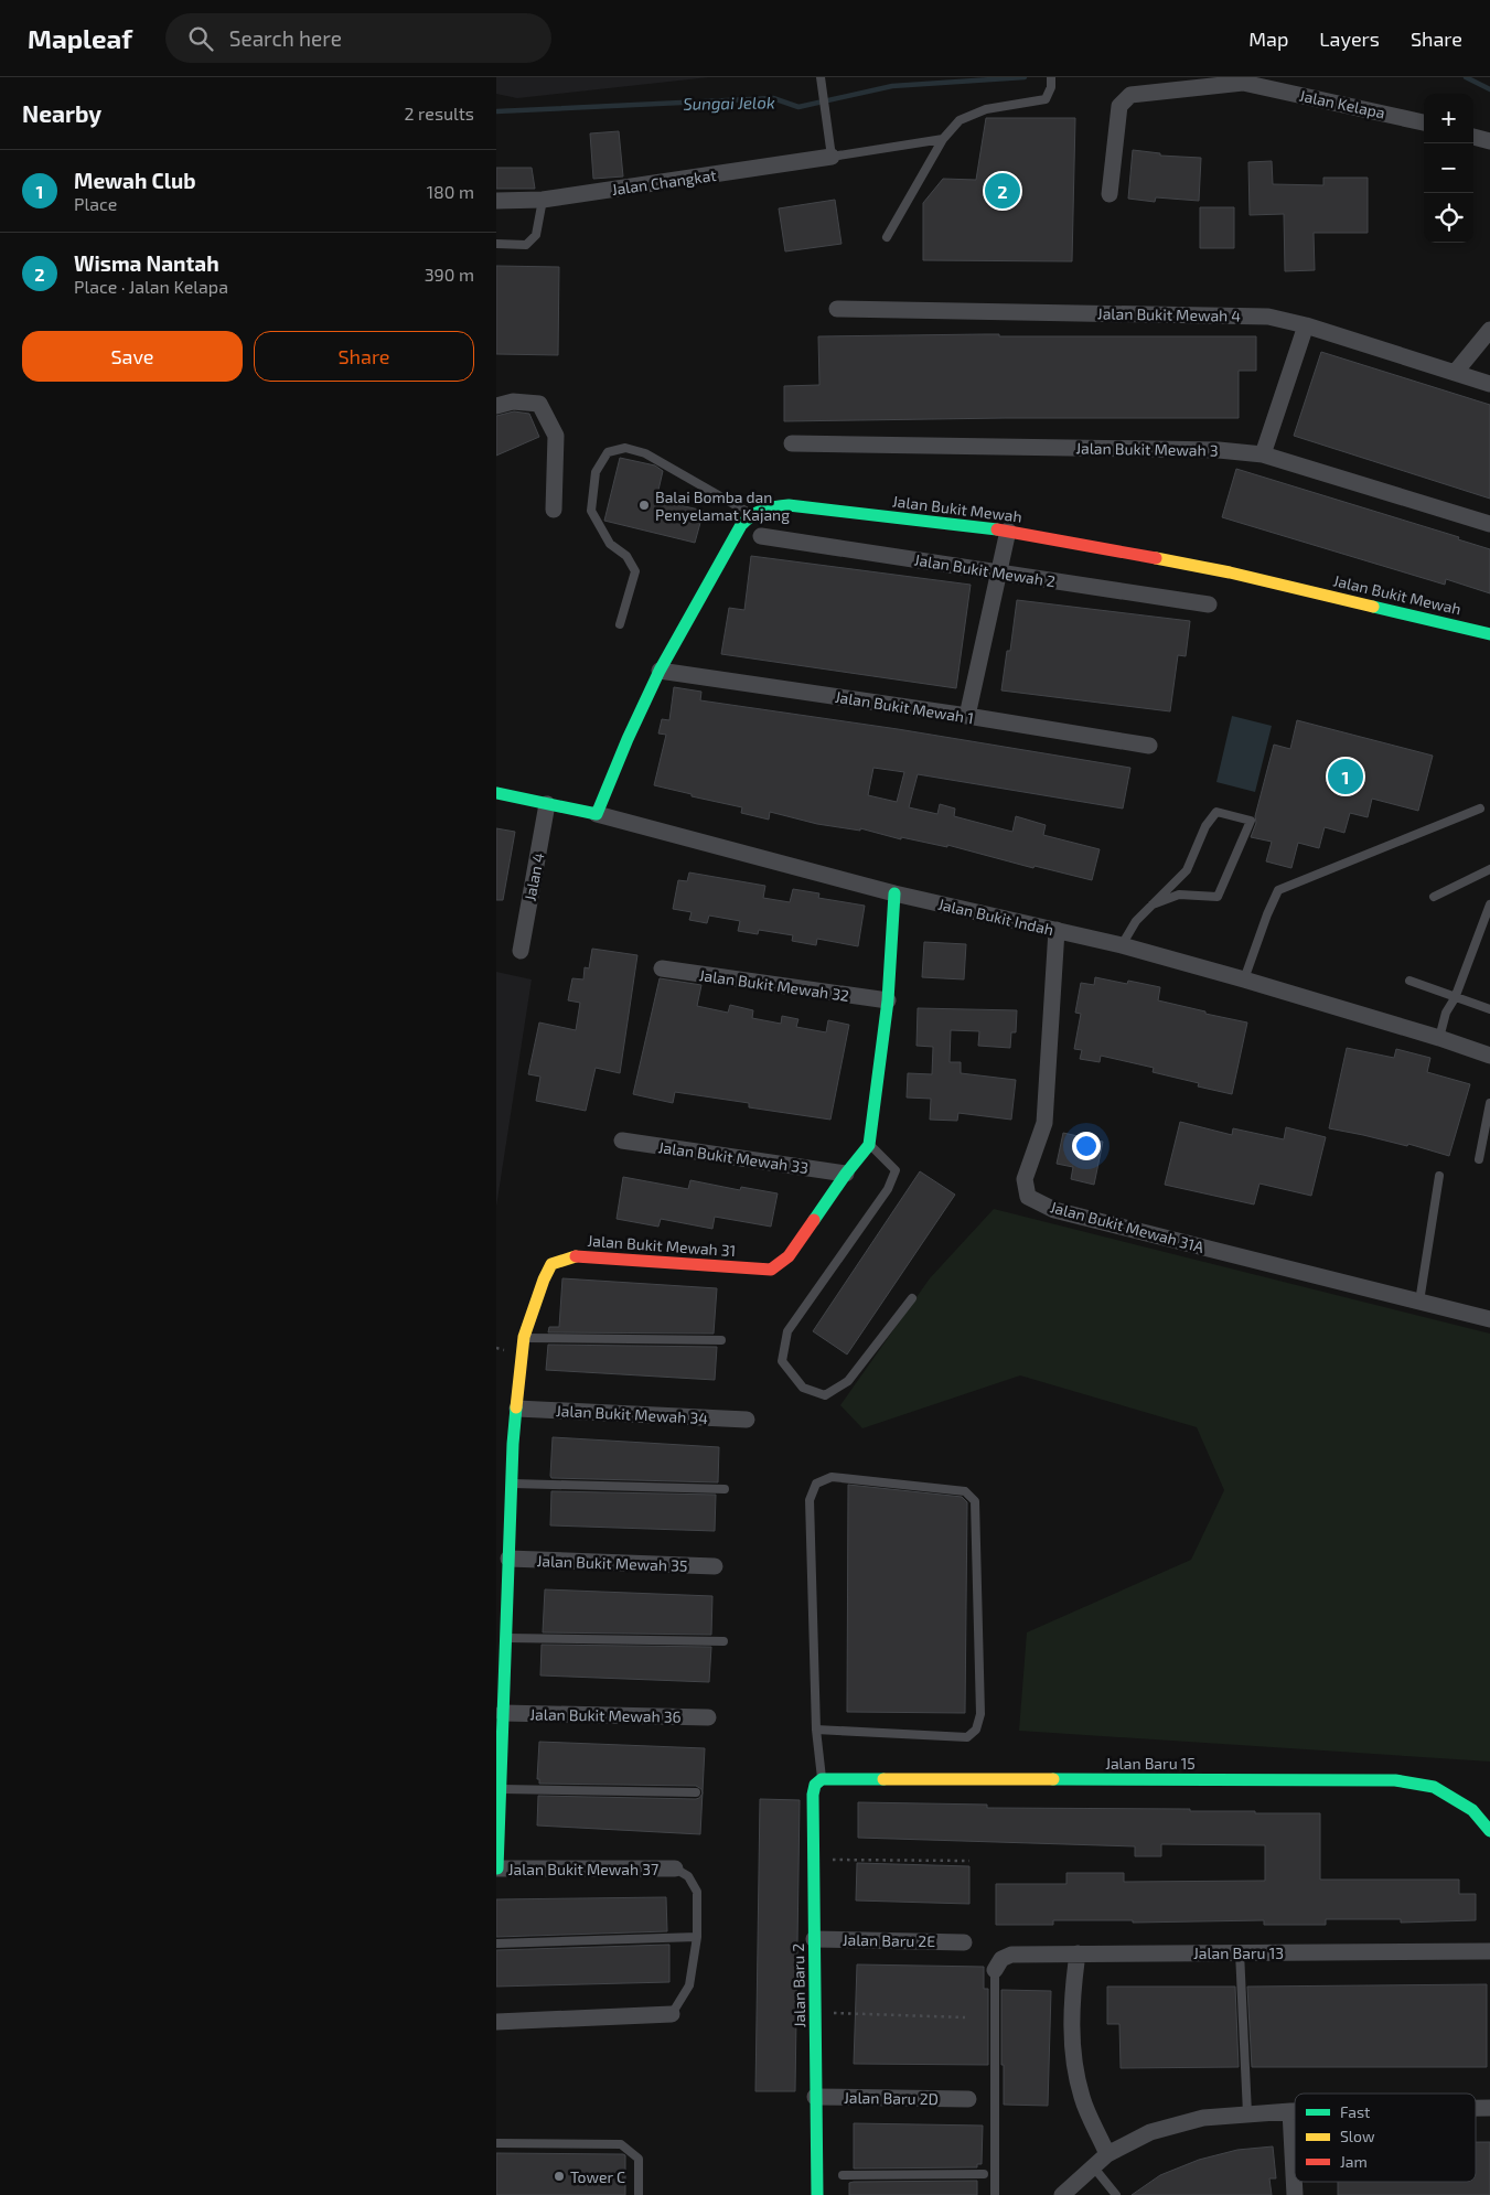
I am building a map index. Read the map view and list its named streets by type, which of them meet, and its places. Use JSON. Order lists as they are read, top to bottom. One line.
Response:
{"streets":{"street":["Jalan Kelapa","Jalan Changkat","Jalan Bukit Mewah 4","Jalan Bukit Mewah 3","Jalan Bukit Mewah","Jalan Bukit Mewah 2","Jalan Bukit Mewah 1","Jalan 4","Jalan Bukit Indah","Jalan Bukit Mewah 32","Jalan Bukit Mewah 33","Jalan Bukit Mewah 31A","Jalan Bukit Mewah 31","Jalan Bukit Mewah 34","Jalan Bukit Mewah 35","Jalan Bukit Mewah 36","Jalan Baru 15","Jalan Bukit Mewah 37","Jalan Baru 2E","Jalan Baru 13","Jalan Baru 2","Jalan Baru 2D"]},"crossings":[["Jalan 4","Jalan Bukit Indah"],["Jalan Bukit Indah","Jalan Bukit Mewah 31A"],["Jalan Bukit Mewah 33","Jalan Bukit Mewah 31"],["Jalan Bukit Mewah 31","Jalan Bukit Mewah 34"],["Jalan Bukit Mewah 31","Jalan Bukit Mewah 35"],["Jalan Bukit Mewah 31","Jalan Bukit Mewah 36"],["Jalan Bukit Mewah 31","Jalan Bukit Mewah 37"],["Jalan Baru 15","Jalan Baru 2"],["Jalan Baru 2E","Jalan Baru 2"],["Jalan Baru 2","Jalan Baru 2D"]],"water":["Sungai Jelok"],"places":["Balai Bomba dan Penyelamat Kajang","Tower C"],"legend":["Fast","Slow","Jam"],"page":{"header":"Mapleaf","search":"Search here","nav":["Map","Layers","Share"],"heading":["Nearby","2 results"],"map_buttons":["+","−"],"list":[{"mark":"1","name":"Mewah Club","note":"Place","value":"180 m"},{"mark":"2","name":"Wisma Nantah","note":"Place · Jalan Kelapa","value":"390 m"}],"pins":["2","1"],"buttons":["Save","Share"]}}
